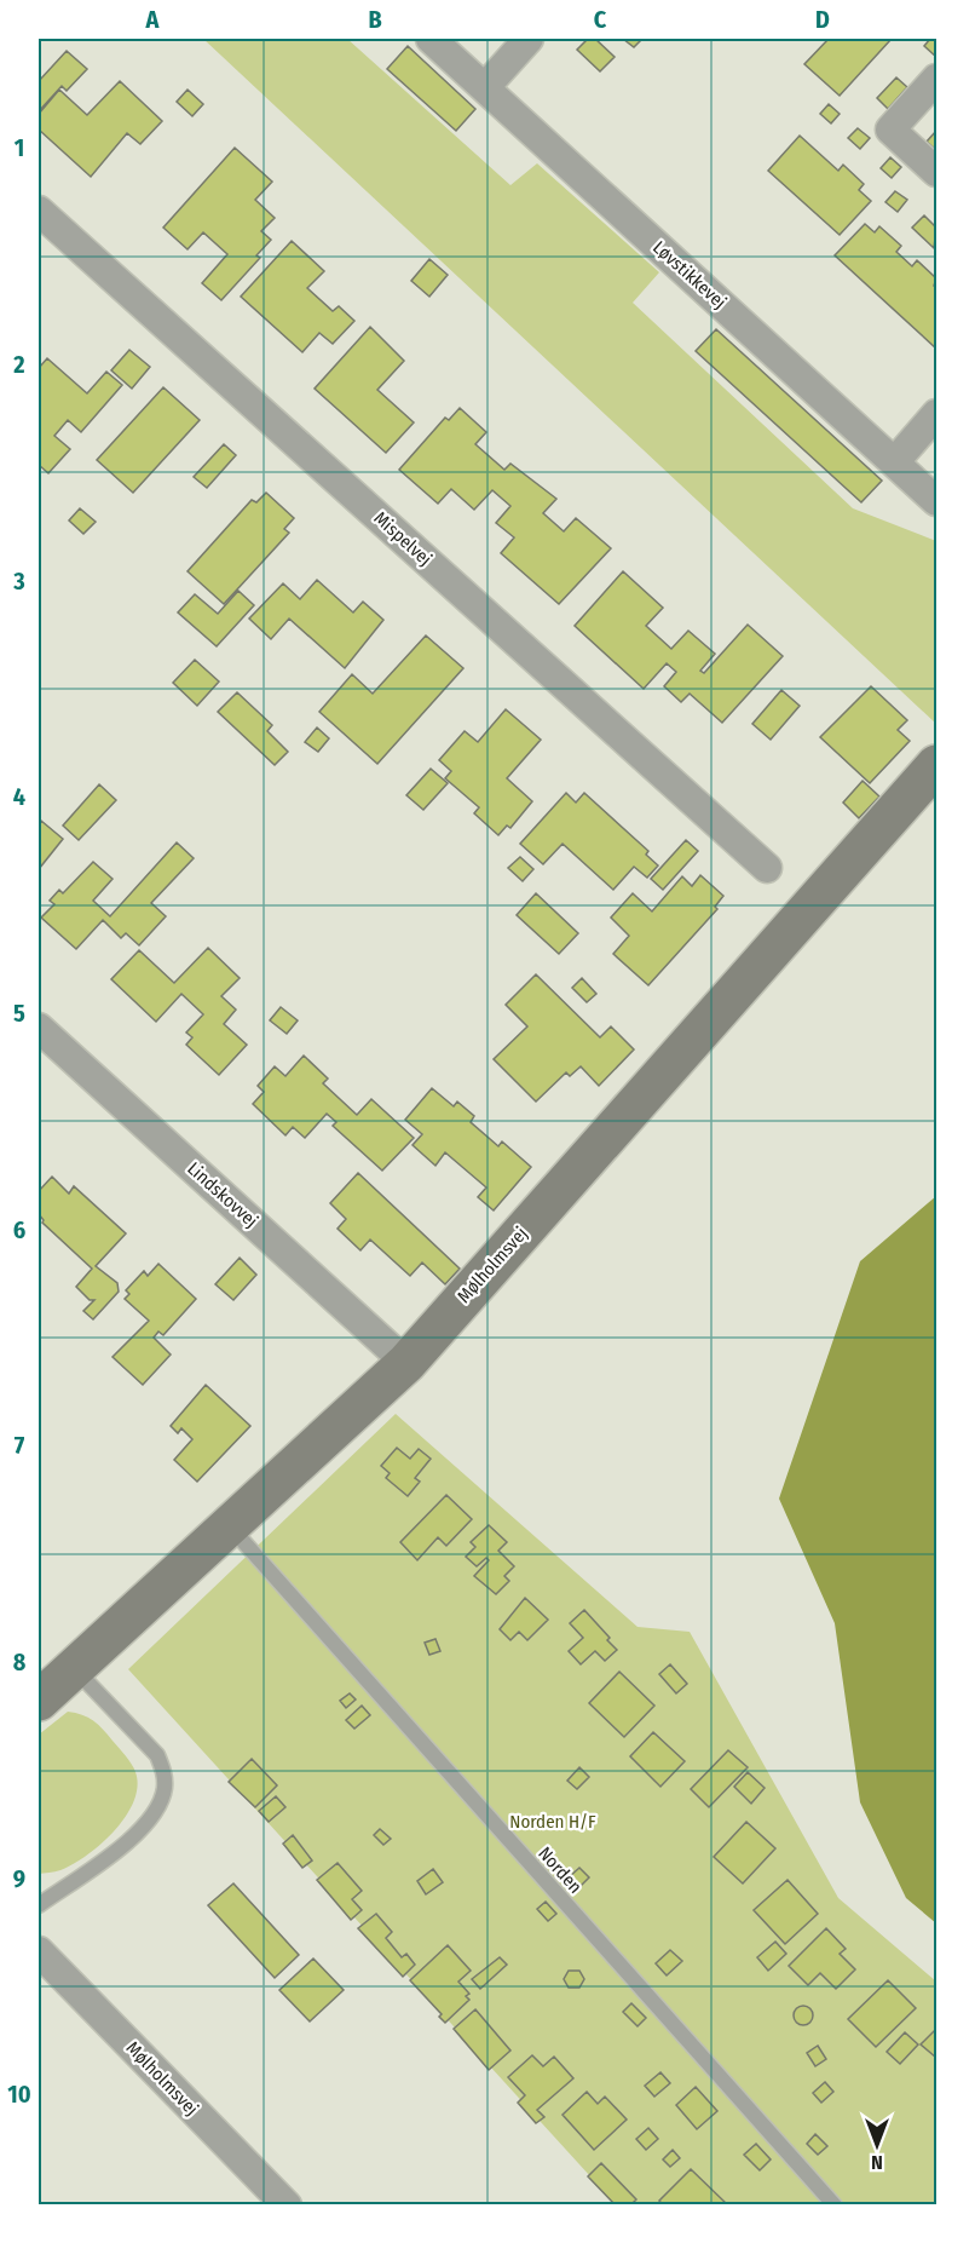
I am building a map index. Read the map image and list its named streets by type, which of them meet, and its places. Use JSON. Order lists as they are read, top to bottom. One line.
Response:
{"streets":{"street":["Løvstikkevej","Mispelvej","Lindskovvej","Mølholmsvej"],"lane":["Norden"]},"crossings":[["Lindskovvej","Mølholmsvej"],["Mølholmsvej","Norden"]],"parks":["Norden H/F"],"north":"bottom","grid":{"columns":["A","B","C","D"],"rows":["1","2","3","4","5","6","7","8","9","10"]}}
